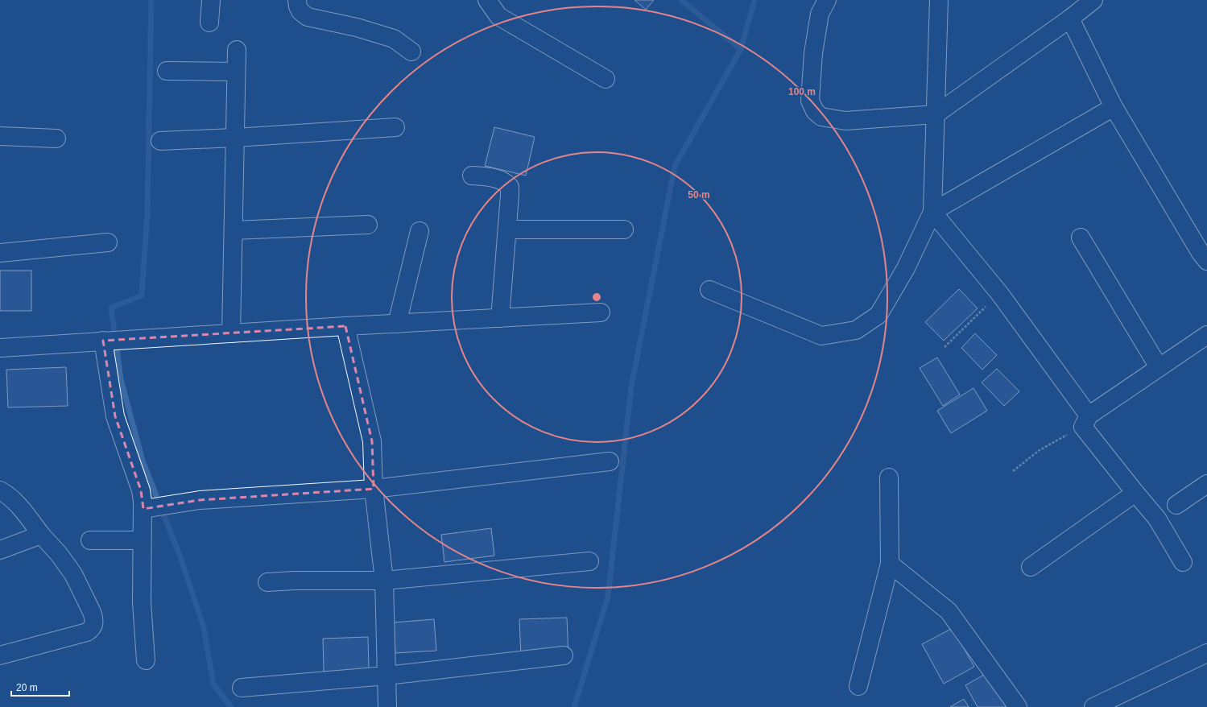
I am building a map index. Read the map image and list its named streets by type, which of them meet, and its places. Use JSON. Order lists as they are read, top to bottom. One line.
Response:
{"scale_bar":"20 m","rings":["100 m","50 m"]}
